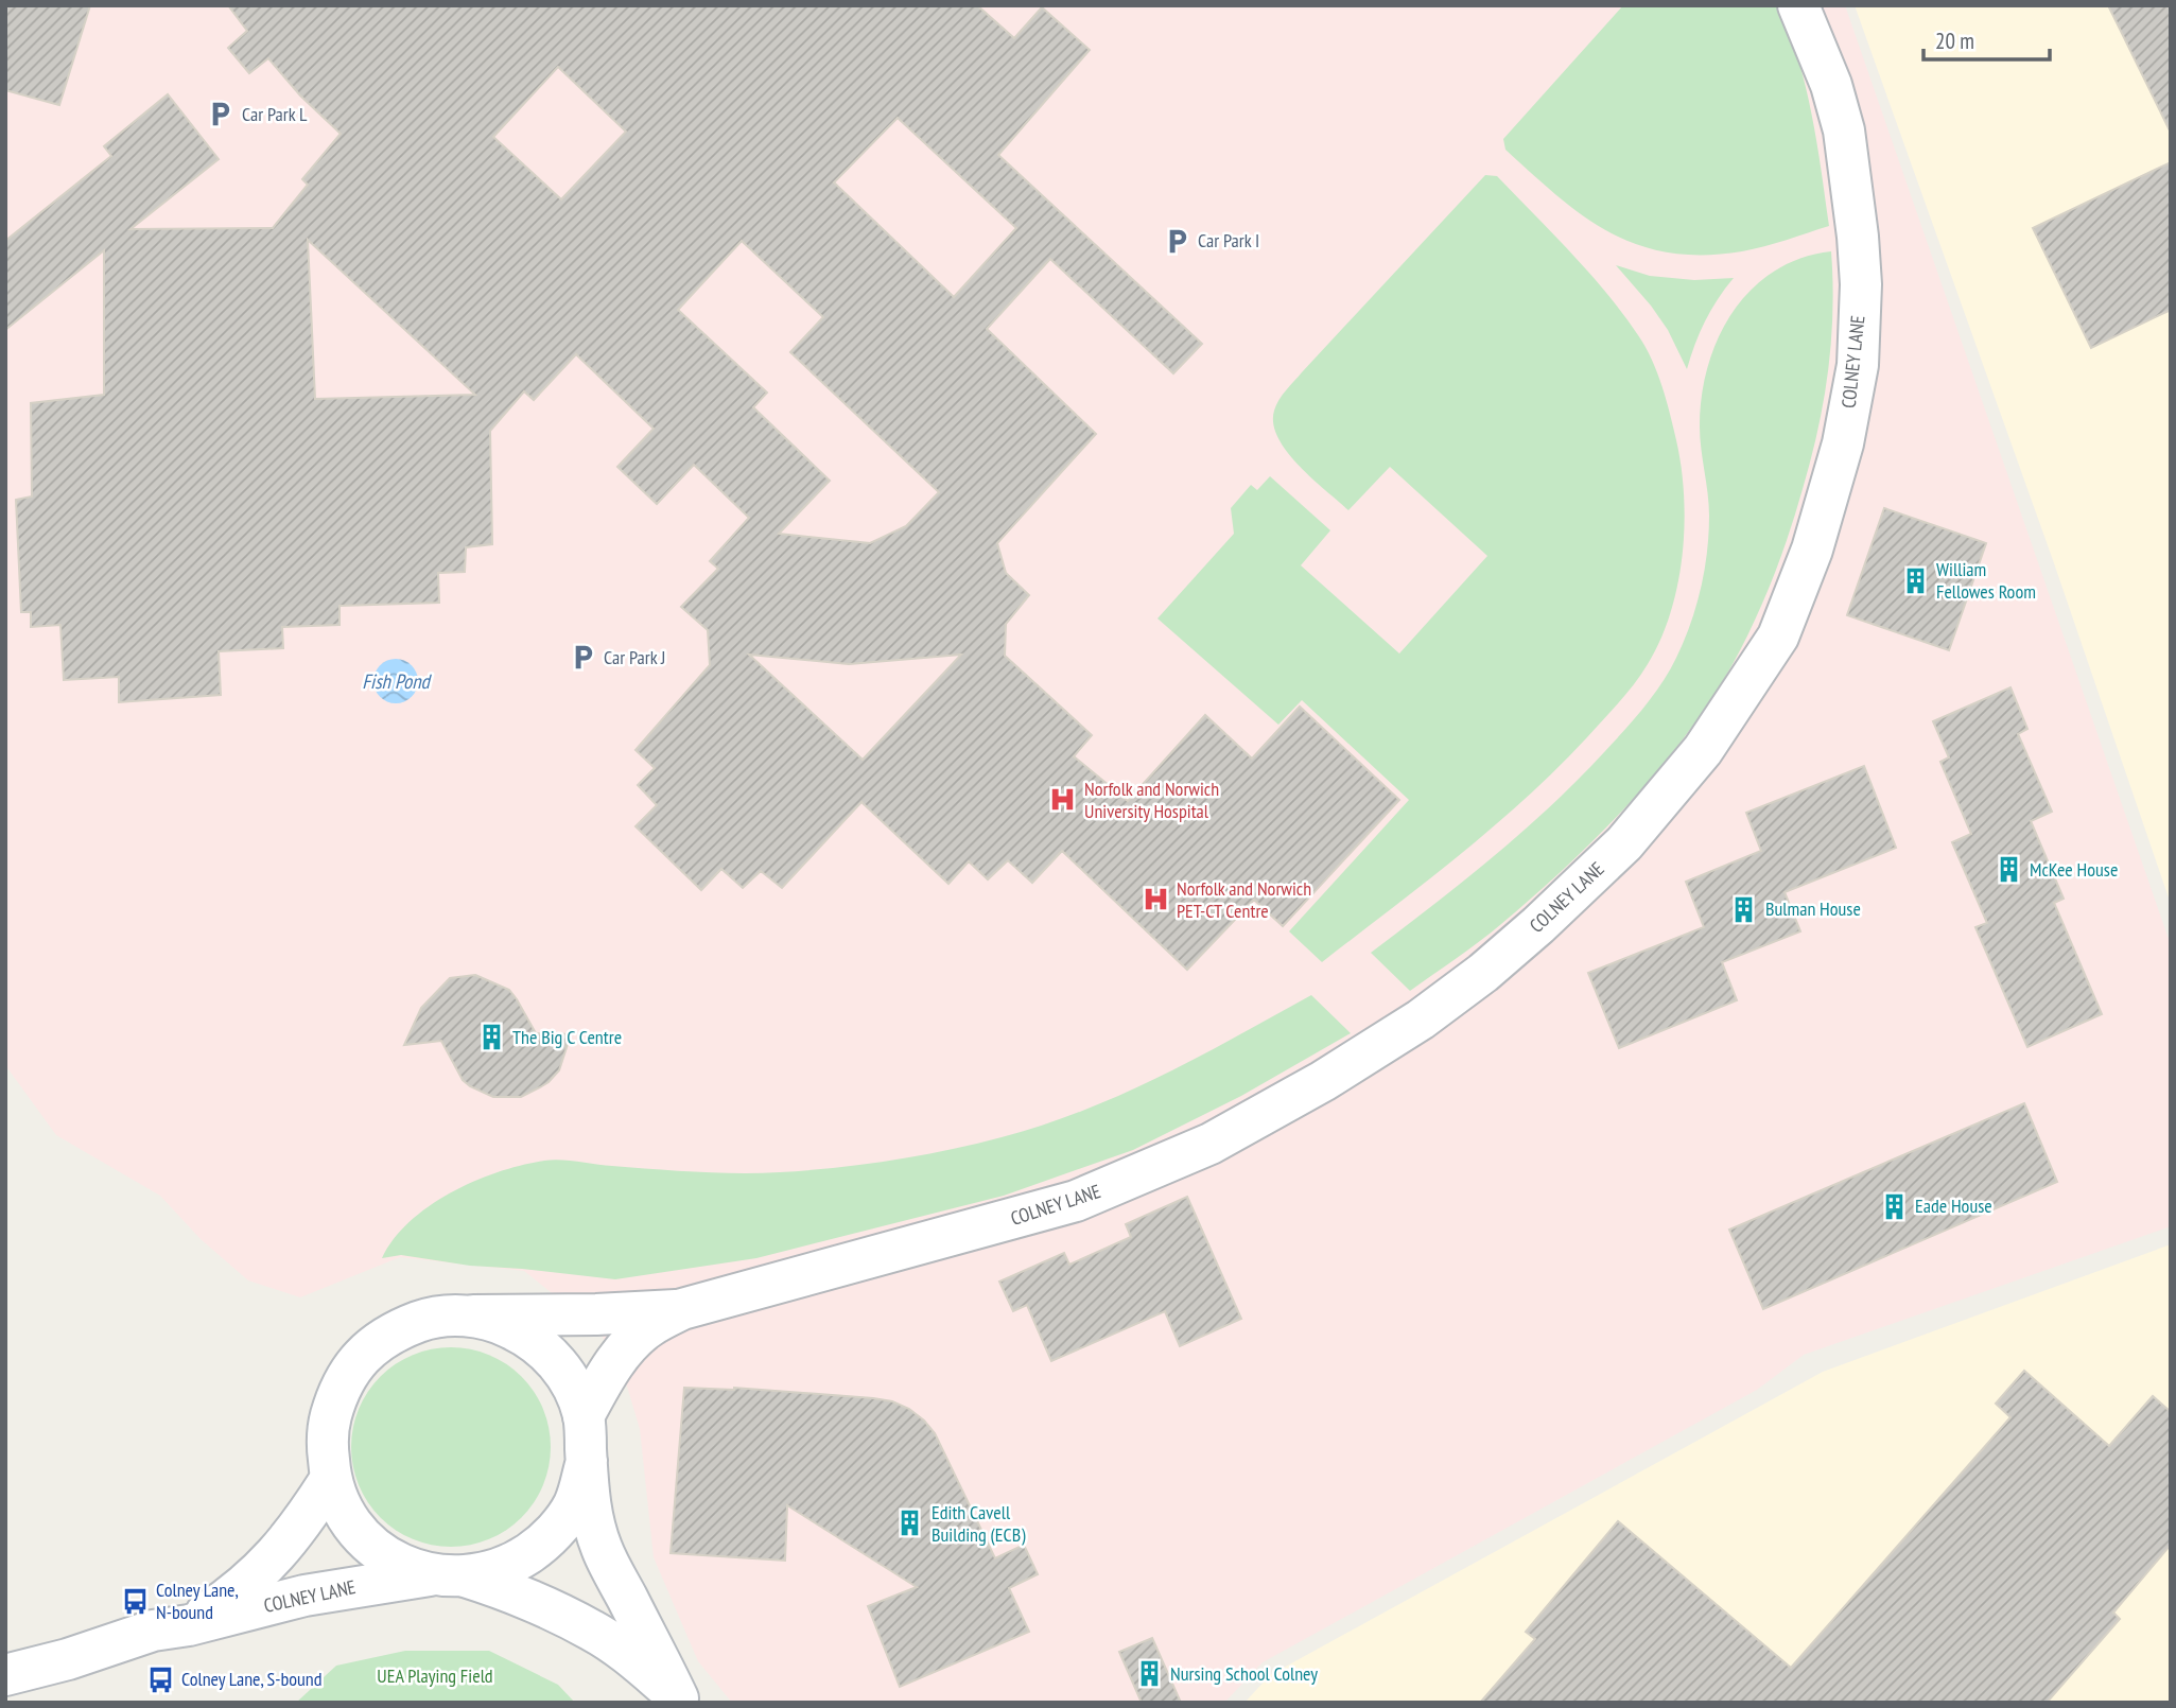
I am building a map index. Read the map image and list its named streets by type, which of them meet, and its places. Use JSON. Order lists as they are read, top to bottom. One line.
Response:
{"streets":{"street":["COLNEY LANE"]},"water":["Fish Pond"],"parks":["UEA Playing Field"],"places":{"parking":["Car Park L","Car Park I","Car Park J"],"building":["William Fellowes Room","McKee House","Bulman House","The Big C Centre","Eade House","Edith Cavell Building (ECB)","Nursing School Colney"],"hospital":["Norfolk and Norwich University Hospital","Norfolk and Norwich PET-CT Centre"],"bus stop":["Colney Lane, N-bound","Colney Lane, S-bound"]},"scale_bar":"20 m"}
